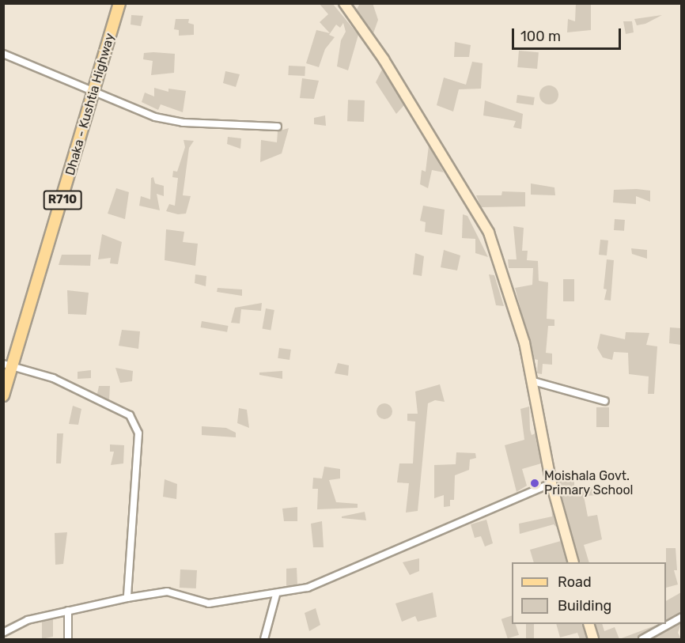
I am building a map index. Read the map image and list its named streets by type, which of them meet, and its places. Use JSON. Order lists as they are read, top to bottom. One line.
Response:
{"streets":{"main road":["Dhaka - Kushtia Highway","R710"]},"places":["Moishala Govt. Primary School"],"legend":["Road","Building"],"scale_bar":"100 m"}
